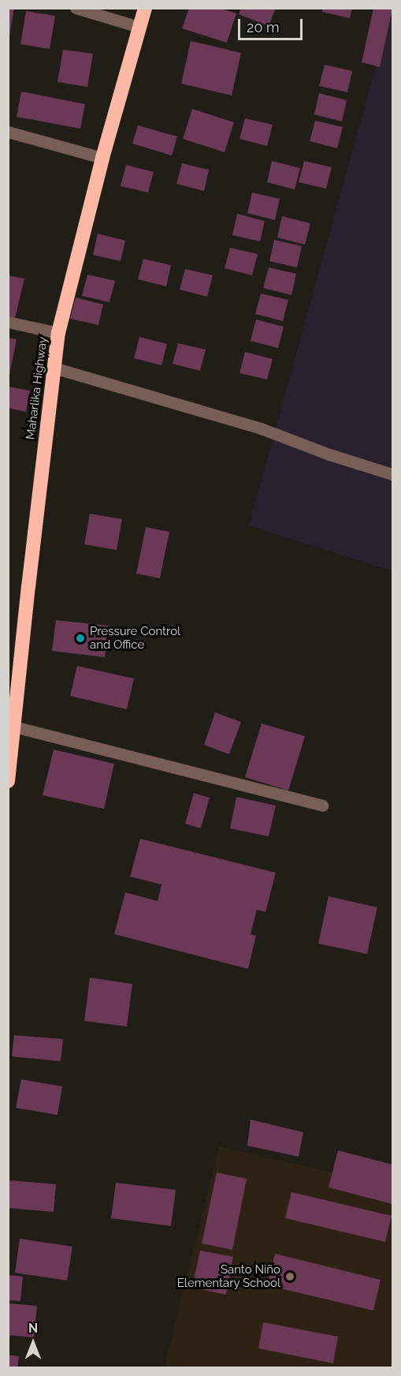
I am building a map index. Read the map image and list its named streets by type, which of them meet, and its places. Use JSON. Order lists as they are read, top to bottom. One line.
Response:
{"streets":{"highway":["Maharlika Highway"]},"places":["Pressure Control and Office","Santo Niño Elementary School"],"scale_bar":"20 m","north":"top"}
